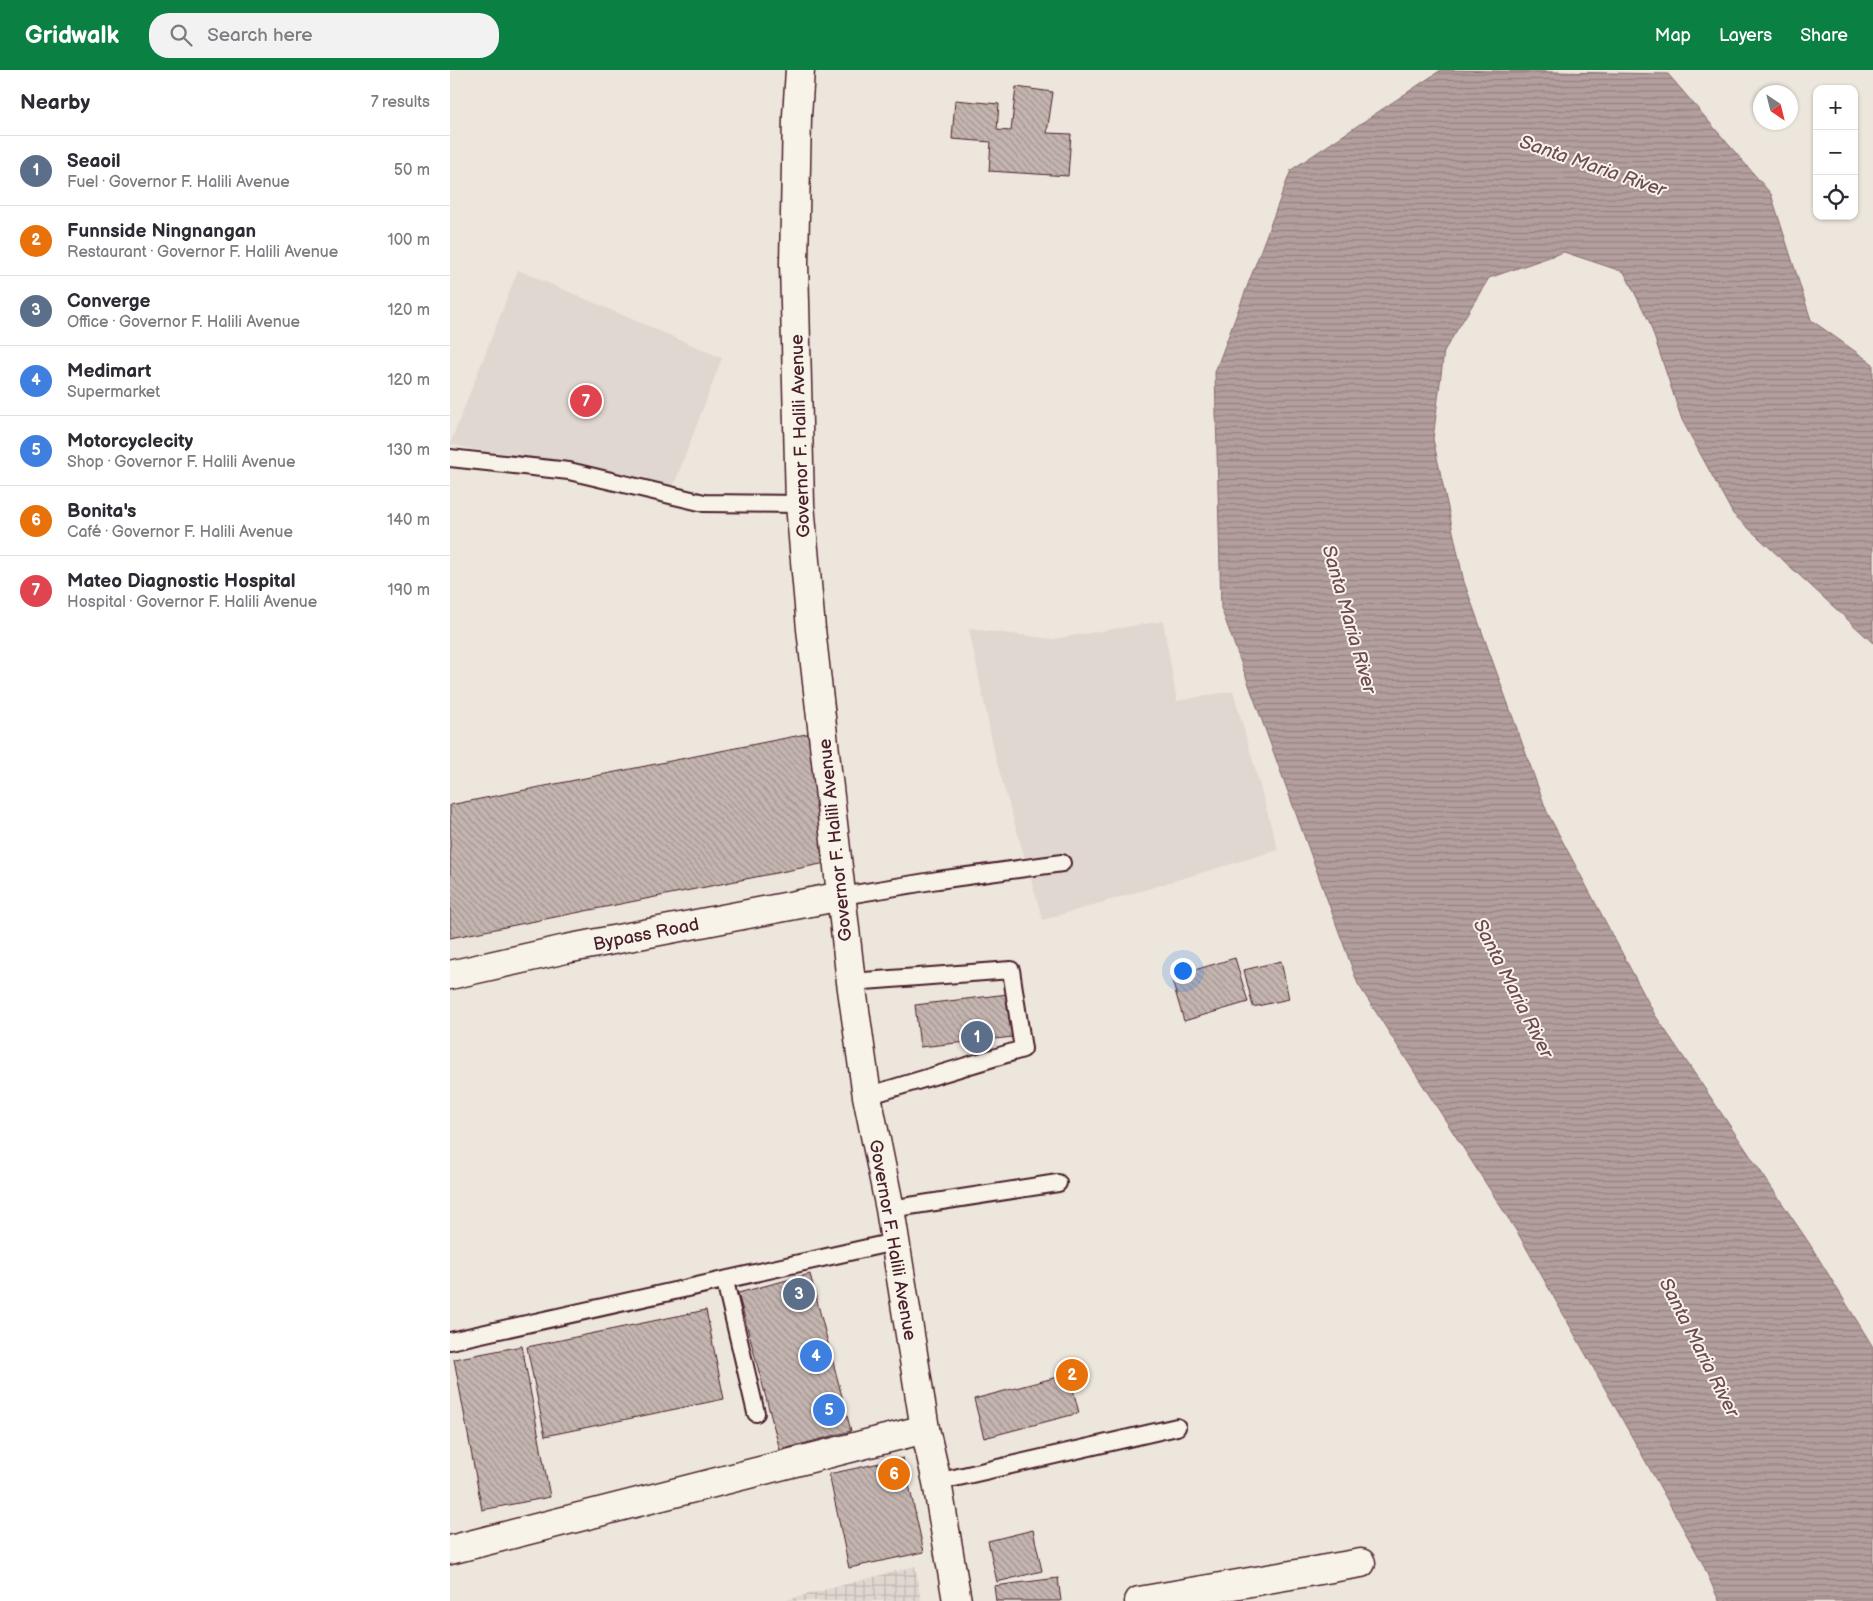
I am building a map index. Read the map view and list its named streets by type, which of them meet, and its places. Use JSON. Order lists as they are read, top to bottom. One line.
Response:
{"streets":{"main road":["Governor F. Halili Avenue","Bypass Road"]},"crossings":[["Governor F. Halili Avenue","Bypass Road"]],"water":["Santa Maria River"],"north":"bottom right","page":{"header":"Gridwalk","search":"Search here","nav":["Map","Layers","Share"],"heading":["Nearby","7 results"],"map_buttons":["+","−"],"list":[{"mark":"1","name":"Seaoil","note":"Fuel · Governor F. Halili Avenue","value":"50 m"},{"mark":"2","name":"Funnside Ningnangan","note":"Restaurant · Governor F. Halili Avenue","value":"100 m"},{"mark":"3","name":"Converge","note":"Office · Governor F. Halili Avenue","value":"120 m"},{"mark":"4","name":"Medimart","note":"Supermarket","value":"120 m"},{"mark":"5","name":"Motorcyclecity","note":"Shop · Governor F. Halili Avenue","value":"130 m"},{"mark":"6","name":"Bonita's","note":"Café · Governor F. Halili Avenue","value":"140 m"},{"mark":"7","name":"Mateo Diagnostic Hospital","note":"Hospital · Governor F. Halili Avenue","value":"190 m"}],"pins":["7","1","3","4","2","5","6"]}}
